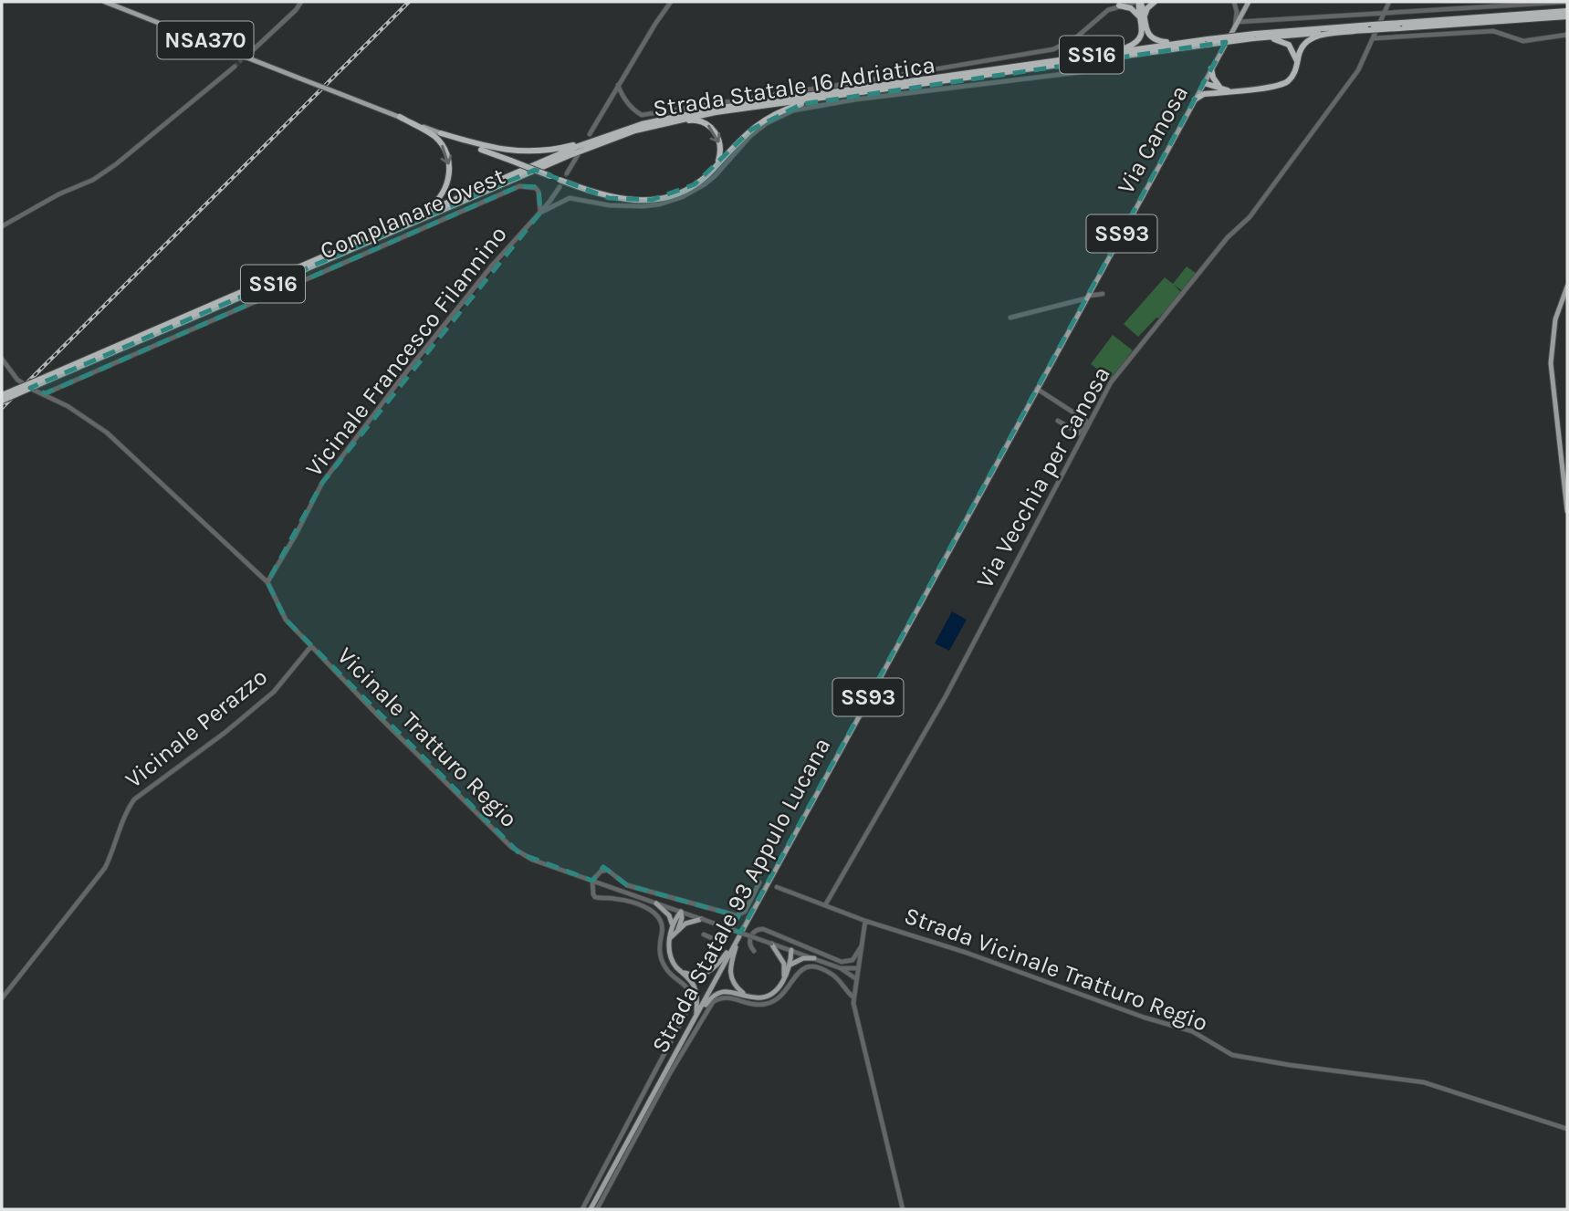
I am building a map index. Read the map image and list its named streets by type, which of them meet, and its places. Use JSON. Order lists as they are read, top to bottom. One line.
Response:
{"streets":{"highway":["SS16","Strada Statale 16 Adriatica"],"main road":["NSA370","Via Canosa","SS93","Strada Statale 93 Appulo Lucana"],"street":["Complanare Ovest","Vicinale Francesco Filannino","Via Vecchia per Canosa","Vicinale Perazzo","Vicinale Tratturo Regio","Strada Vicinale Tratturo Regio"]},"crossings":[["NSA370","SS16"],["SS16","Strada Statale 16 Adriatica"],["SS16","Via Canosa"],["Via Canosa","Strada Statale 93 Appulo Lucana"],["Complanare Ovest","Vicinale Francesco Filannino"],["Vicinale Francesco Filannino","Vicinale Tratturo Regio"],["Via Vecchia per Canosa","Strada Vicinale Tratturo Regio"],["Vicinale Perazzo","Vicinale Tratturo Regio"]]}
